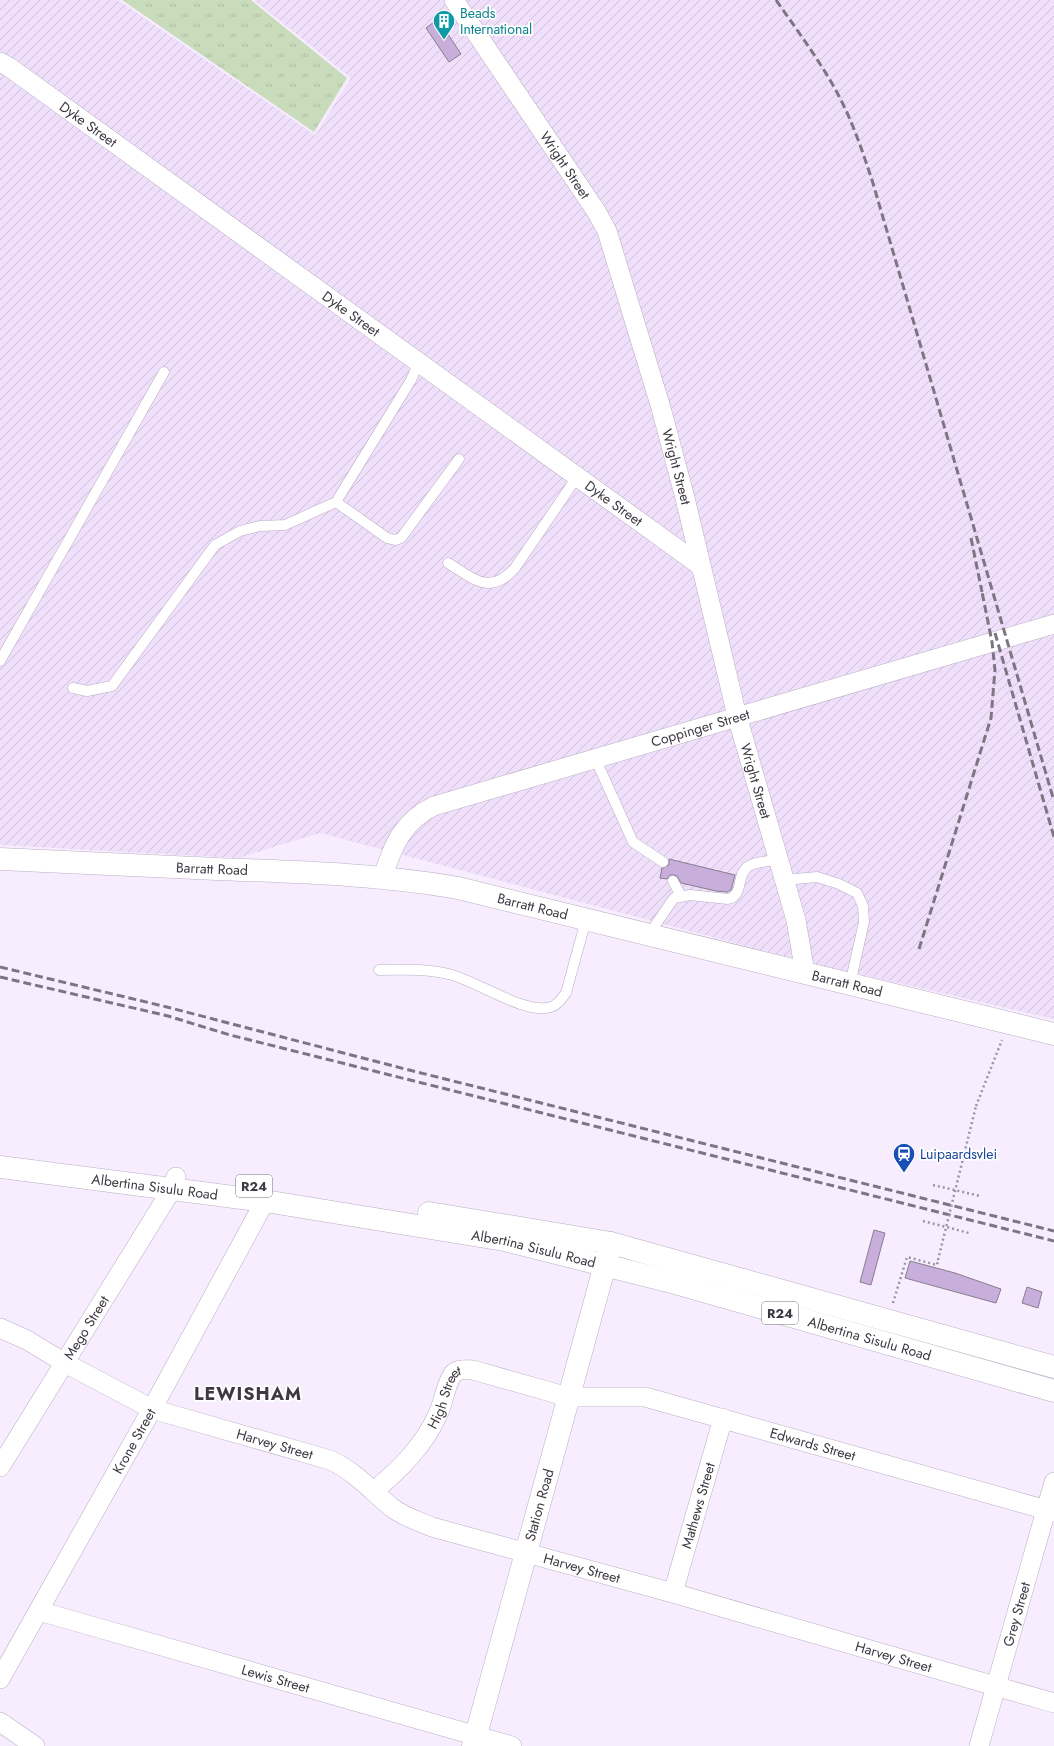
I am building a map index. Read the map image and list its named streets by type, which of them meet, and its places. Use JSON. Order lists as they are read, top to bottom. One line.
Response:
{"streets":{"main road":["Barratt Road","R24","Albertina Sisulu Road","Station Road"],"street":["Dyke Street","Wright Street","Coppinger Street","Mego Street","High Street","Krone Street","Edwards Street","Harvey Street","Mathews Street","Grey Street","Lewis Street"]},"crossings":[["Dyke Street","Wright Street"],["Wright Street","Coppinger Street"],["Wright Street","Barratt Road"],["Coppinger Street","Barratt Road"],["Albertina Sisulu Road","Mego Street"],["Albertina Sisulu Road","Krone Street"],["Albertina Sisulu Road","Station Road"],["Mego Street","Harvey Street"],["High Street","Edwards Street"],["High Street","Harvey Street"],["High Street","Station Road"],["Krone Street","Harvey Street"],["Krone Street","Lewis Street"],["Edwards Street","Station Road"],["Edwards Street","Mathews Street"],["Edwards Street","Grey Street"],["Harvey Street","Station Road"],["Harvey Street","Mathews Street"],["Harvey Street","Grey Street"],["Station Road","Lewis Street"]],"districts":["LEWISHAM"],"places":{"building":["Beads International"],"station":["Luipaardsvlei"]}}
